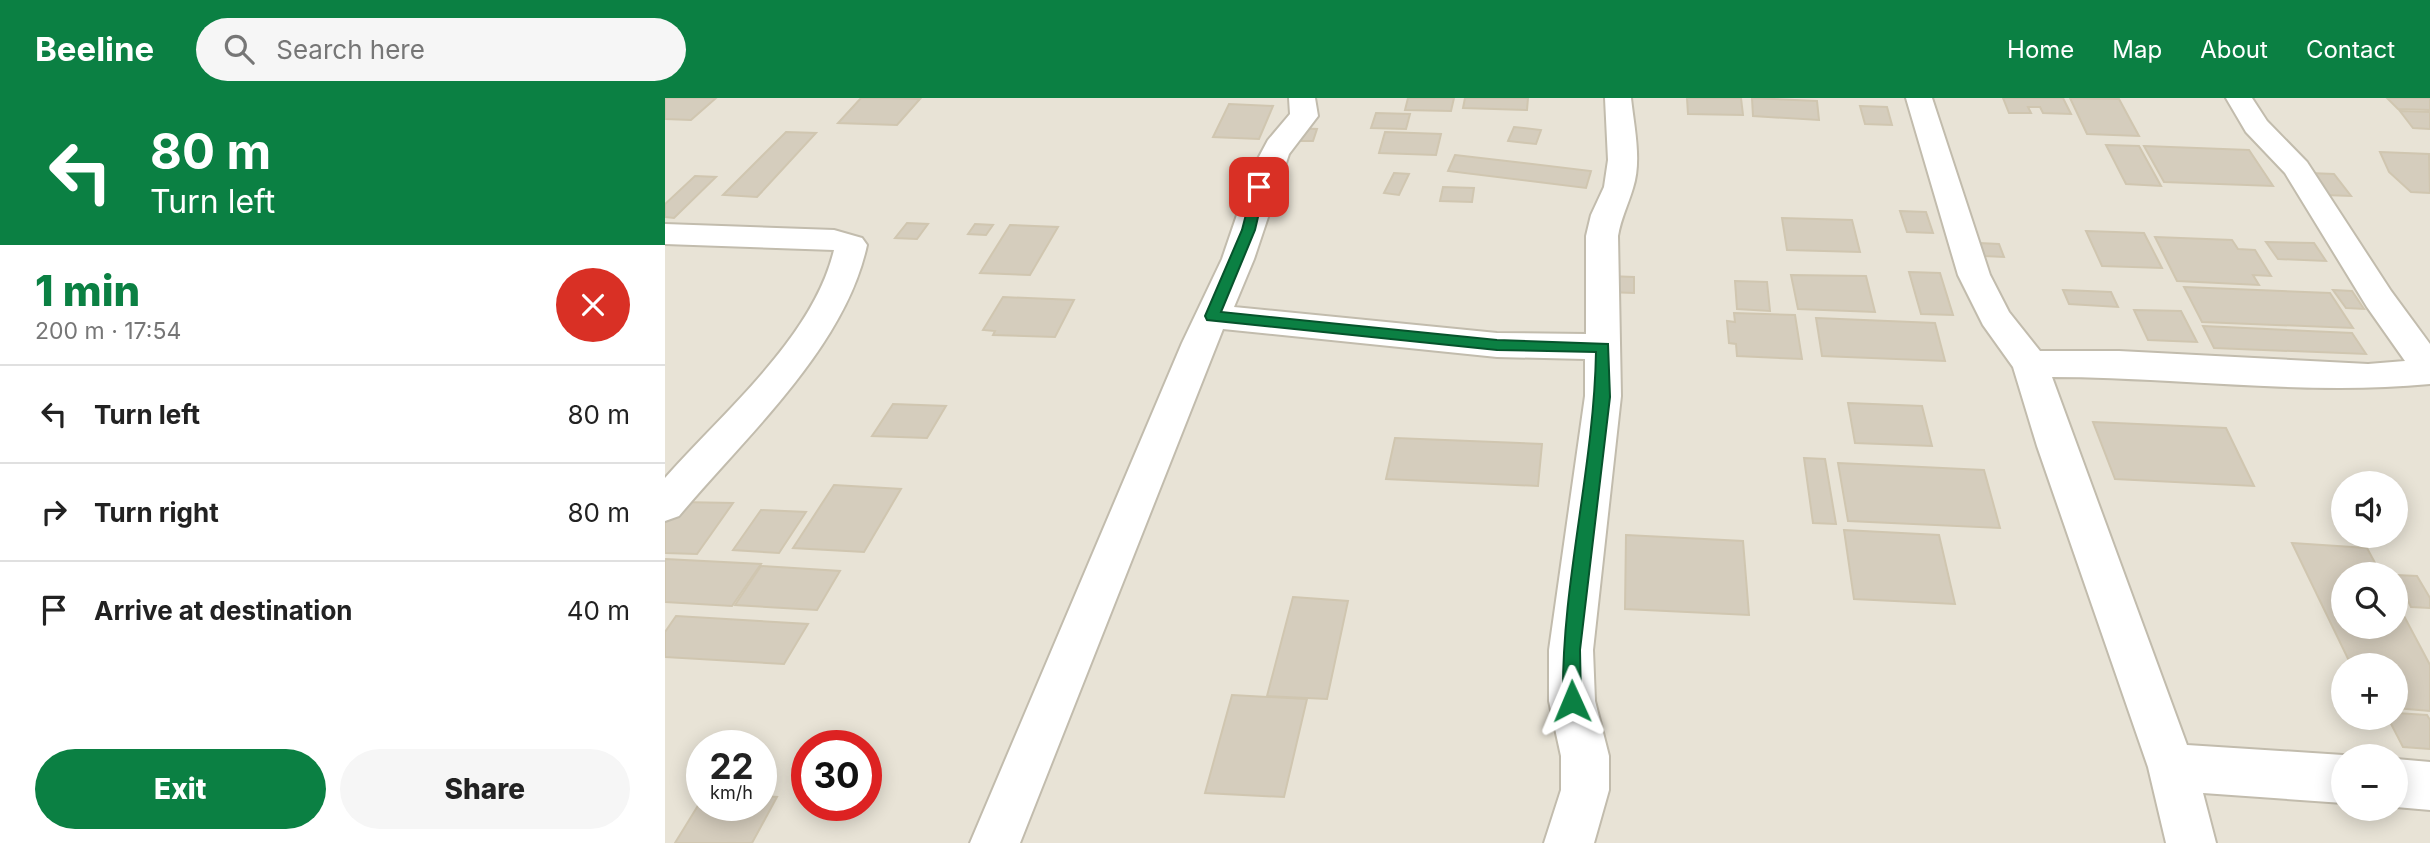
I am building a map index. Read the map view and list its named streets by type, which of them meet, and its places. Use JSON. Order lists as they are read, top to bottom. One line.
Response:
{"page":{"header":"Beeline","search":"Search here","nav":["Home","Map","About","Contact"],"turn":["80 m","Turn left"],"heading":["1 min","200 m · 17:54"],"list":[{"name":"Turn left","value":"80 m"},{"name":"Turn right","value":"80 m"},{"name":"Arrive at destination","value":"40 m"}],"map_buttons":["+","−"],"speed":"22 km/h","limit":"30","buttons":["Exit","Share"]}}
